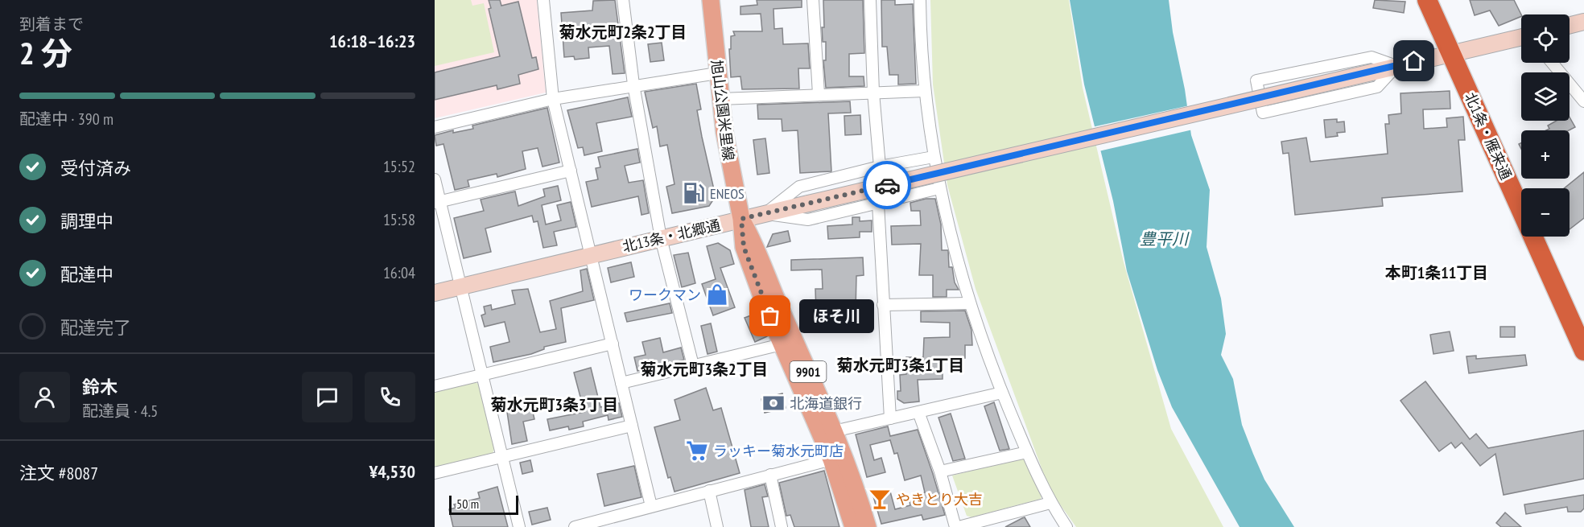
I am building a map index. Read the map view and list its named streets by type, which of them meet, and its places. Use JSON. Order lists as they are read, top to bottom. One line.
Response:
{"streets":{"highway":["北1条・雁来通"],"main road":["旭山公園米里線","9901"],"street":["北13条・北郷通"]},"crossings":[["旭山公園米里線","北13条・北郷通"],["北1条・雁来通","北13条・北郷通"]],"districts":["菊水元町2条2丁目","本町1条11丁目","菊水元町3条1丁目","菊水元町3条2丁目","菊水元町3条3丁目"],"water":["豊平川"],"places":{"fuel station":["ENEOS"],"shop":["ワークマン"],"other":["ほそ川"],"bank":["北海道銀行"],"supermarket":["ラッキー菊水元町店"],"bar":["やきとり大吉"]},"scale_bar":"50 m","page":{"heading":["2 分","到着まで","16:18–16:23"],"panel":["鈴木","配達員 · 4.5","注文 #8087","¥4,530"],"map_buttons":["+","−"],"bar":"配達中 · 390 m","list":[["受付済み","15:52"],["調理中","15:58"],["配達中","16:04"],"配達完了"],"bubble":"ほそ川","scale":"50 m"}}
